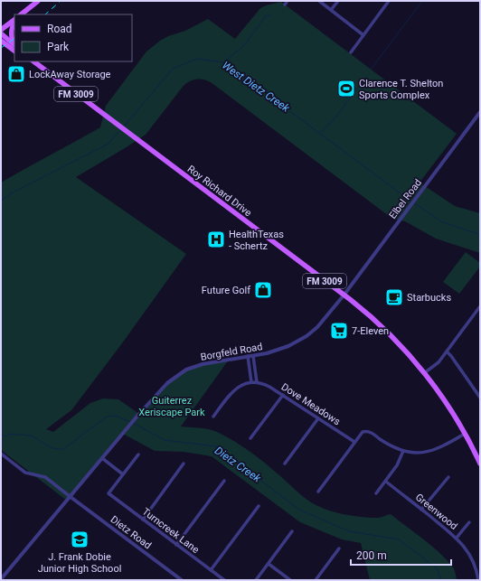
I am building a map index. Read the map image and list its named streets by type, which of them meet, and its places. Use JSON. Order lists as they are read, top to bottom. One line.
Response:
{"streets":{"main road":["FM 3009","Roy Richard Drive"],"street":["Elbel Road","Borgfeld Road","Dove Meadows","Greenwood","Turncreek Lane","Dietz Road"]},"crossings":[["Roy Richard Drive","Elbel Road"],["Roy Richard Drive","Borgfeld Road"],["Elbel Road","Borgfeld Road"],["Borgfeld Road","Dietz Road"]],"water":["West Dietz Creek","Dietz Creek"],"parks":["Guiterrez Xeriscape Park"],"places":{"shop":["LockAway Storage","Future Golf"],"sports":["Clarence T. Shelton Sports Complex"],"hospital":["HealthTexas - Schertz"],"cafe":["Starbucks"],"supermarket":["7-Eleven"],"school or university":["J. Frank Dobie Junior High School"]},"legend":["Road","Park"],"scale_bar":"200 m"}
